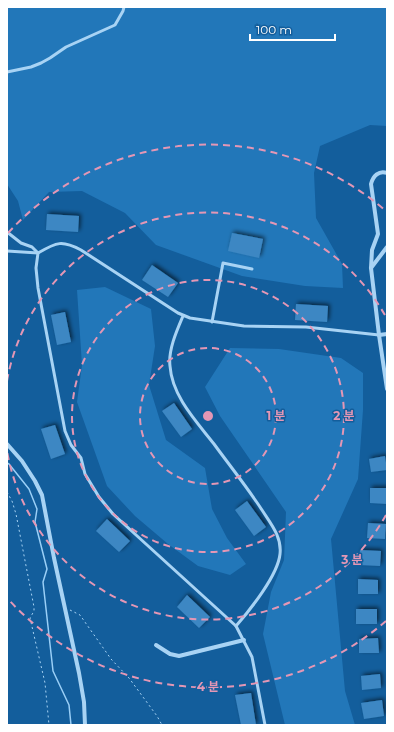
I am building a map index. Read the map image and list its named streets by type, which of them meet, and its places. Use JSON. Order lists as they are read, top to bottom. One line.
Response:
{"scale_bar":"100 m","rings":["1 분","2 분","3 분","4 분"]}
